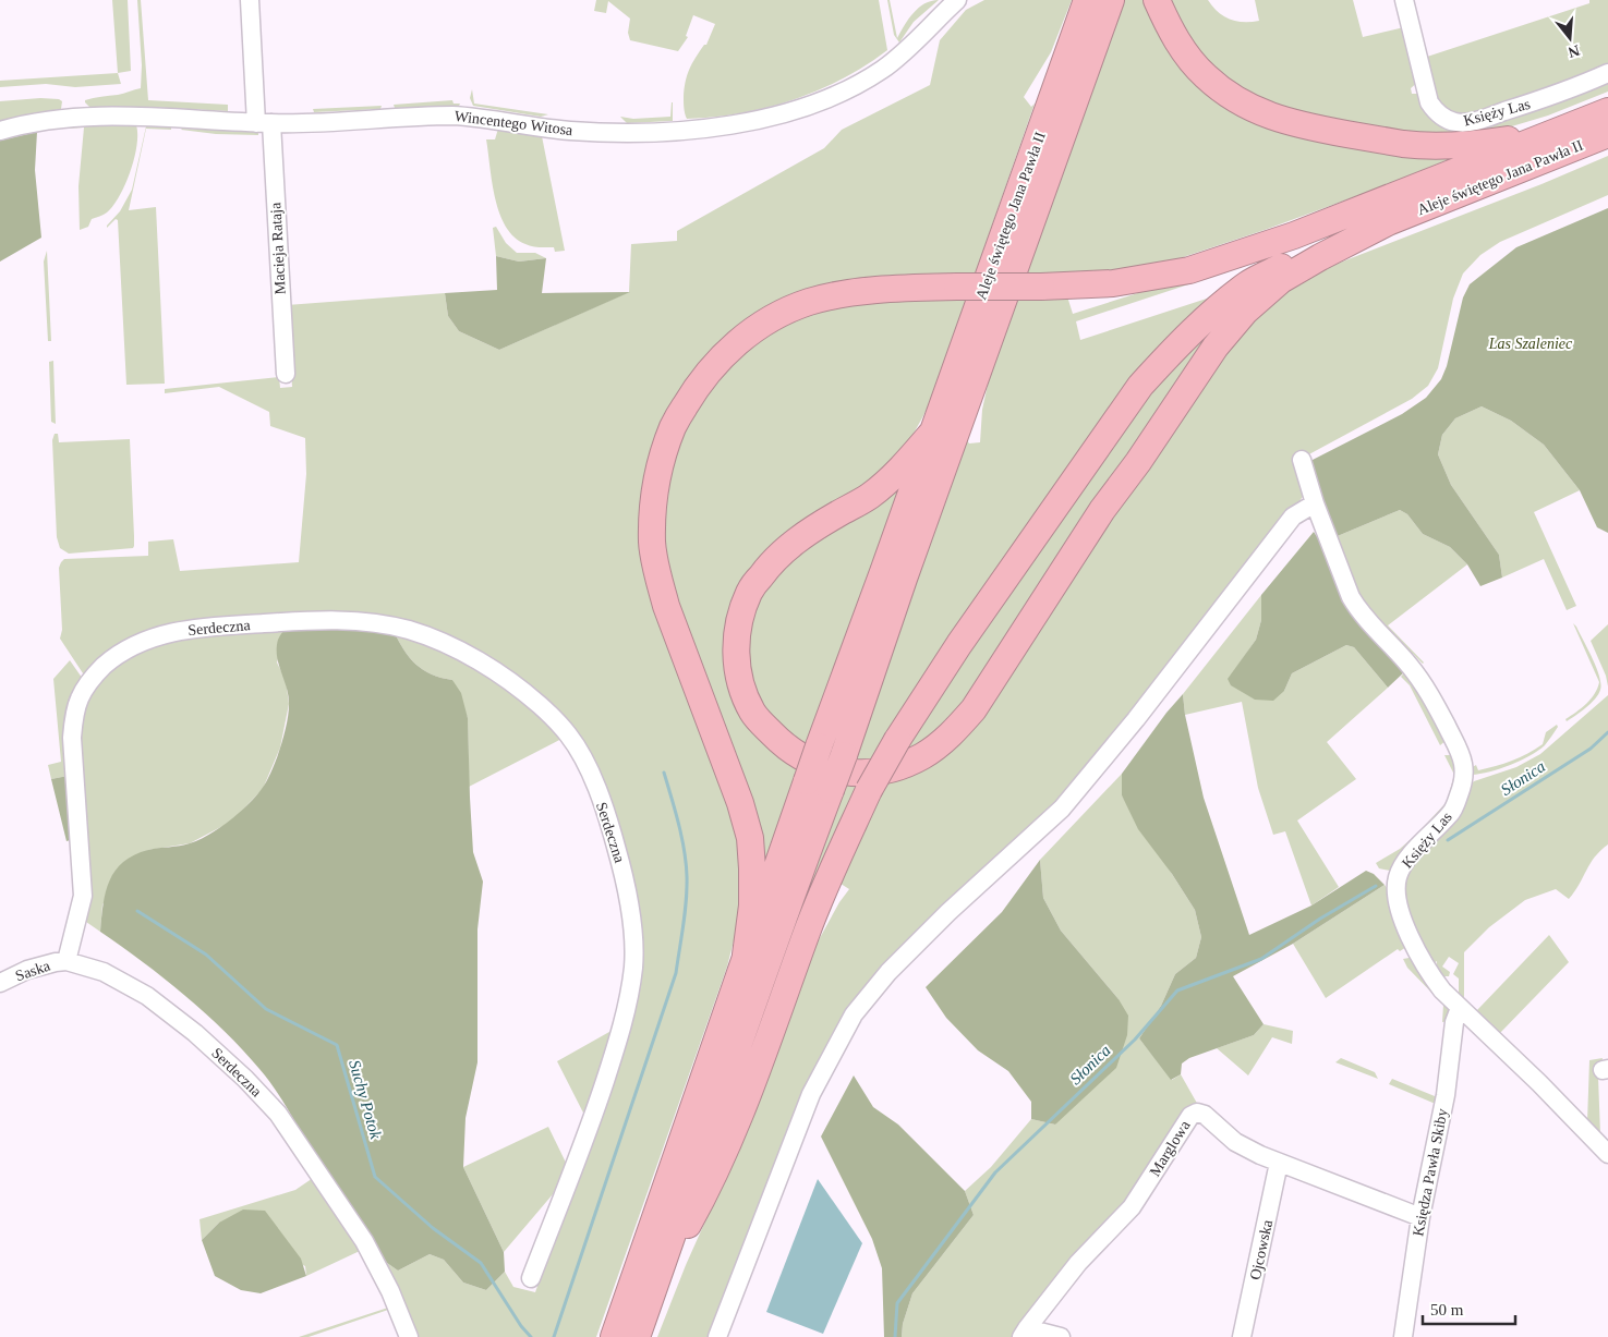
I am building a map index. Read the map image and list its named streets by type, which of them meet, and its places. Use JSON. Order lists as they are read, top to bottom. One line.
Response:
{"streets":{"highway":["Aleje świętego Jana Pawła II"],"street":["Księży Las","Wincentego Witosa","Macieja Rataja","Serdeczna","Saska","Marglowa","Księdza Pawła Skiby","Ojcowska"]},"crossings":[["Księży Las","Księdza Pawła Skiby"],["Wincentego Witosa","Macieja Rataja"],["Serdeczna","Saska"],["Marglowa","Księdza Pawła Skiby"],["Marglowa","Ojcowska"]],"water":["Słonica","Suchy Potok"],"parks":["Las Szaleniec"],"scale_bar":"50 m","north":"bottom"}
